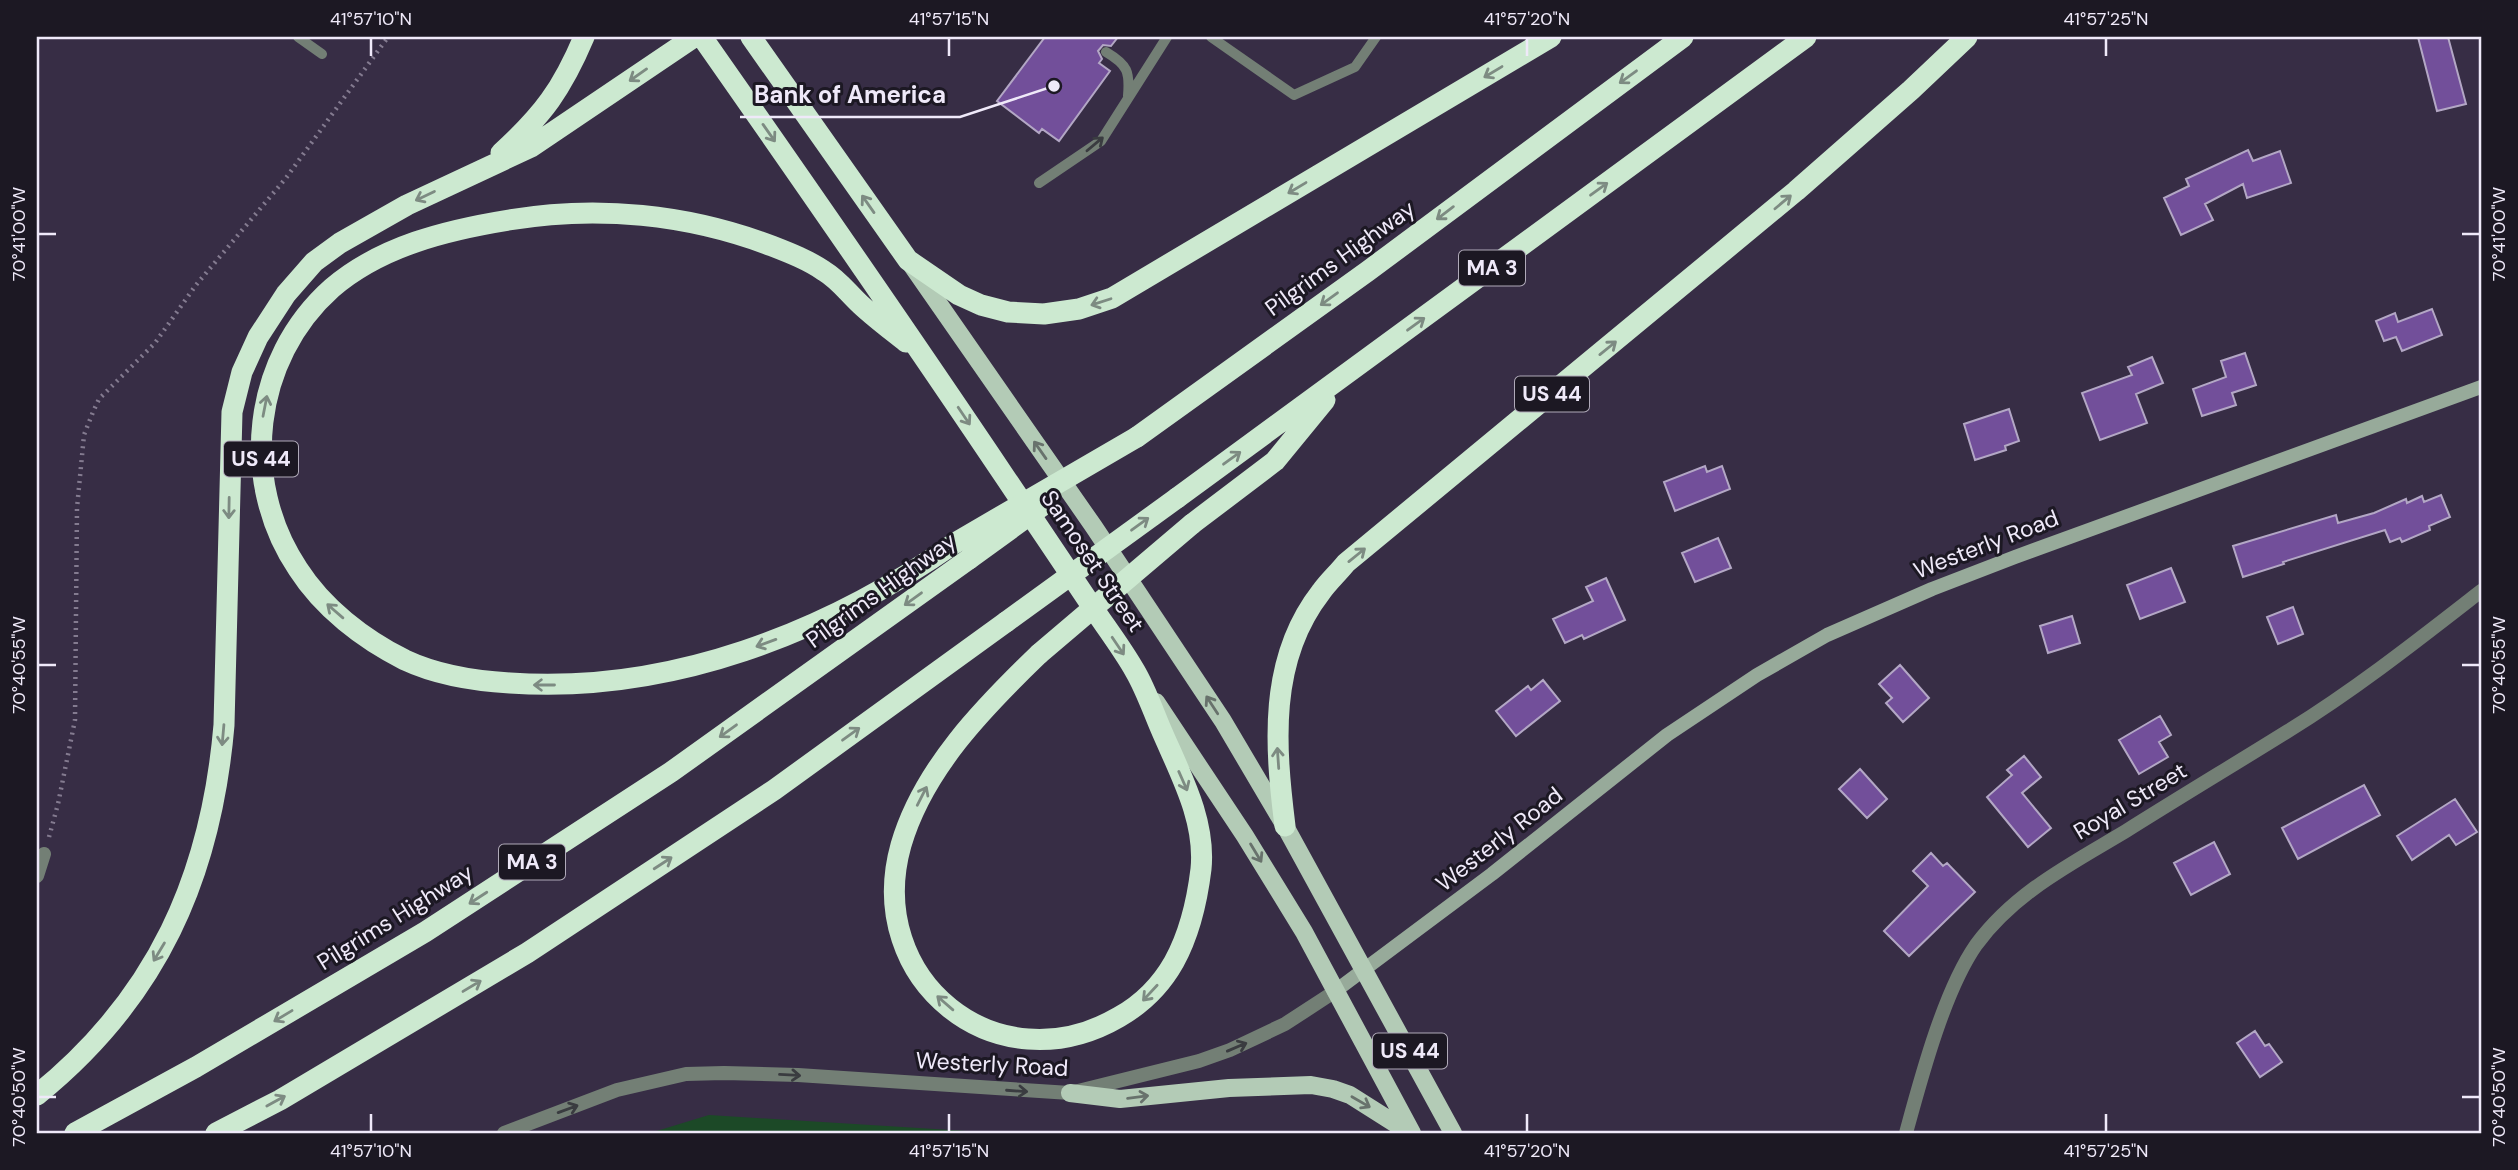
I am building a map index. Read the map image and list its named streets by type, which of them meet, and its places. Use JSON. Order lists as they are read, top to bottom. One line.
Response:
{"streets":{"highway":["Pilgrims Highway","MA 3","US 44","Samoset Street"],"street":["Westerly Road","Royal Street"]},"crossings":[["Pilgrims Highway","US 44"],["US 44","Samoset Street"],["Westerly Road","Samoset Street"]],"one_way":["Westerly Road"],"places":["Bank of America"],"coordinates":["41°57'10\"N","41°57'15\"N","41°57'20\"N","41°57'25\"N","70°41'00\"W","70°40'55\"W","70°40'50\"W"]}
